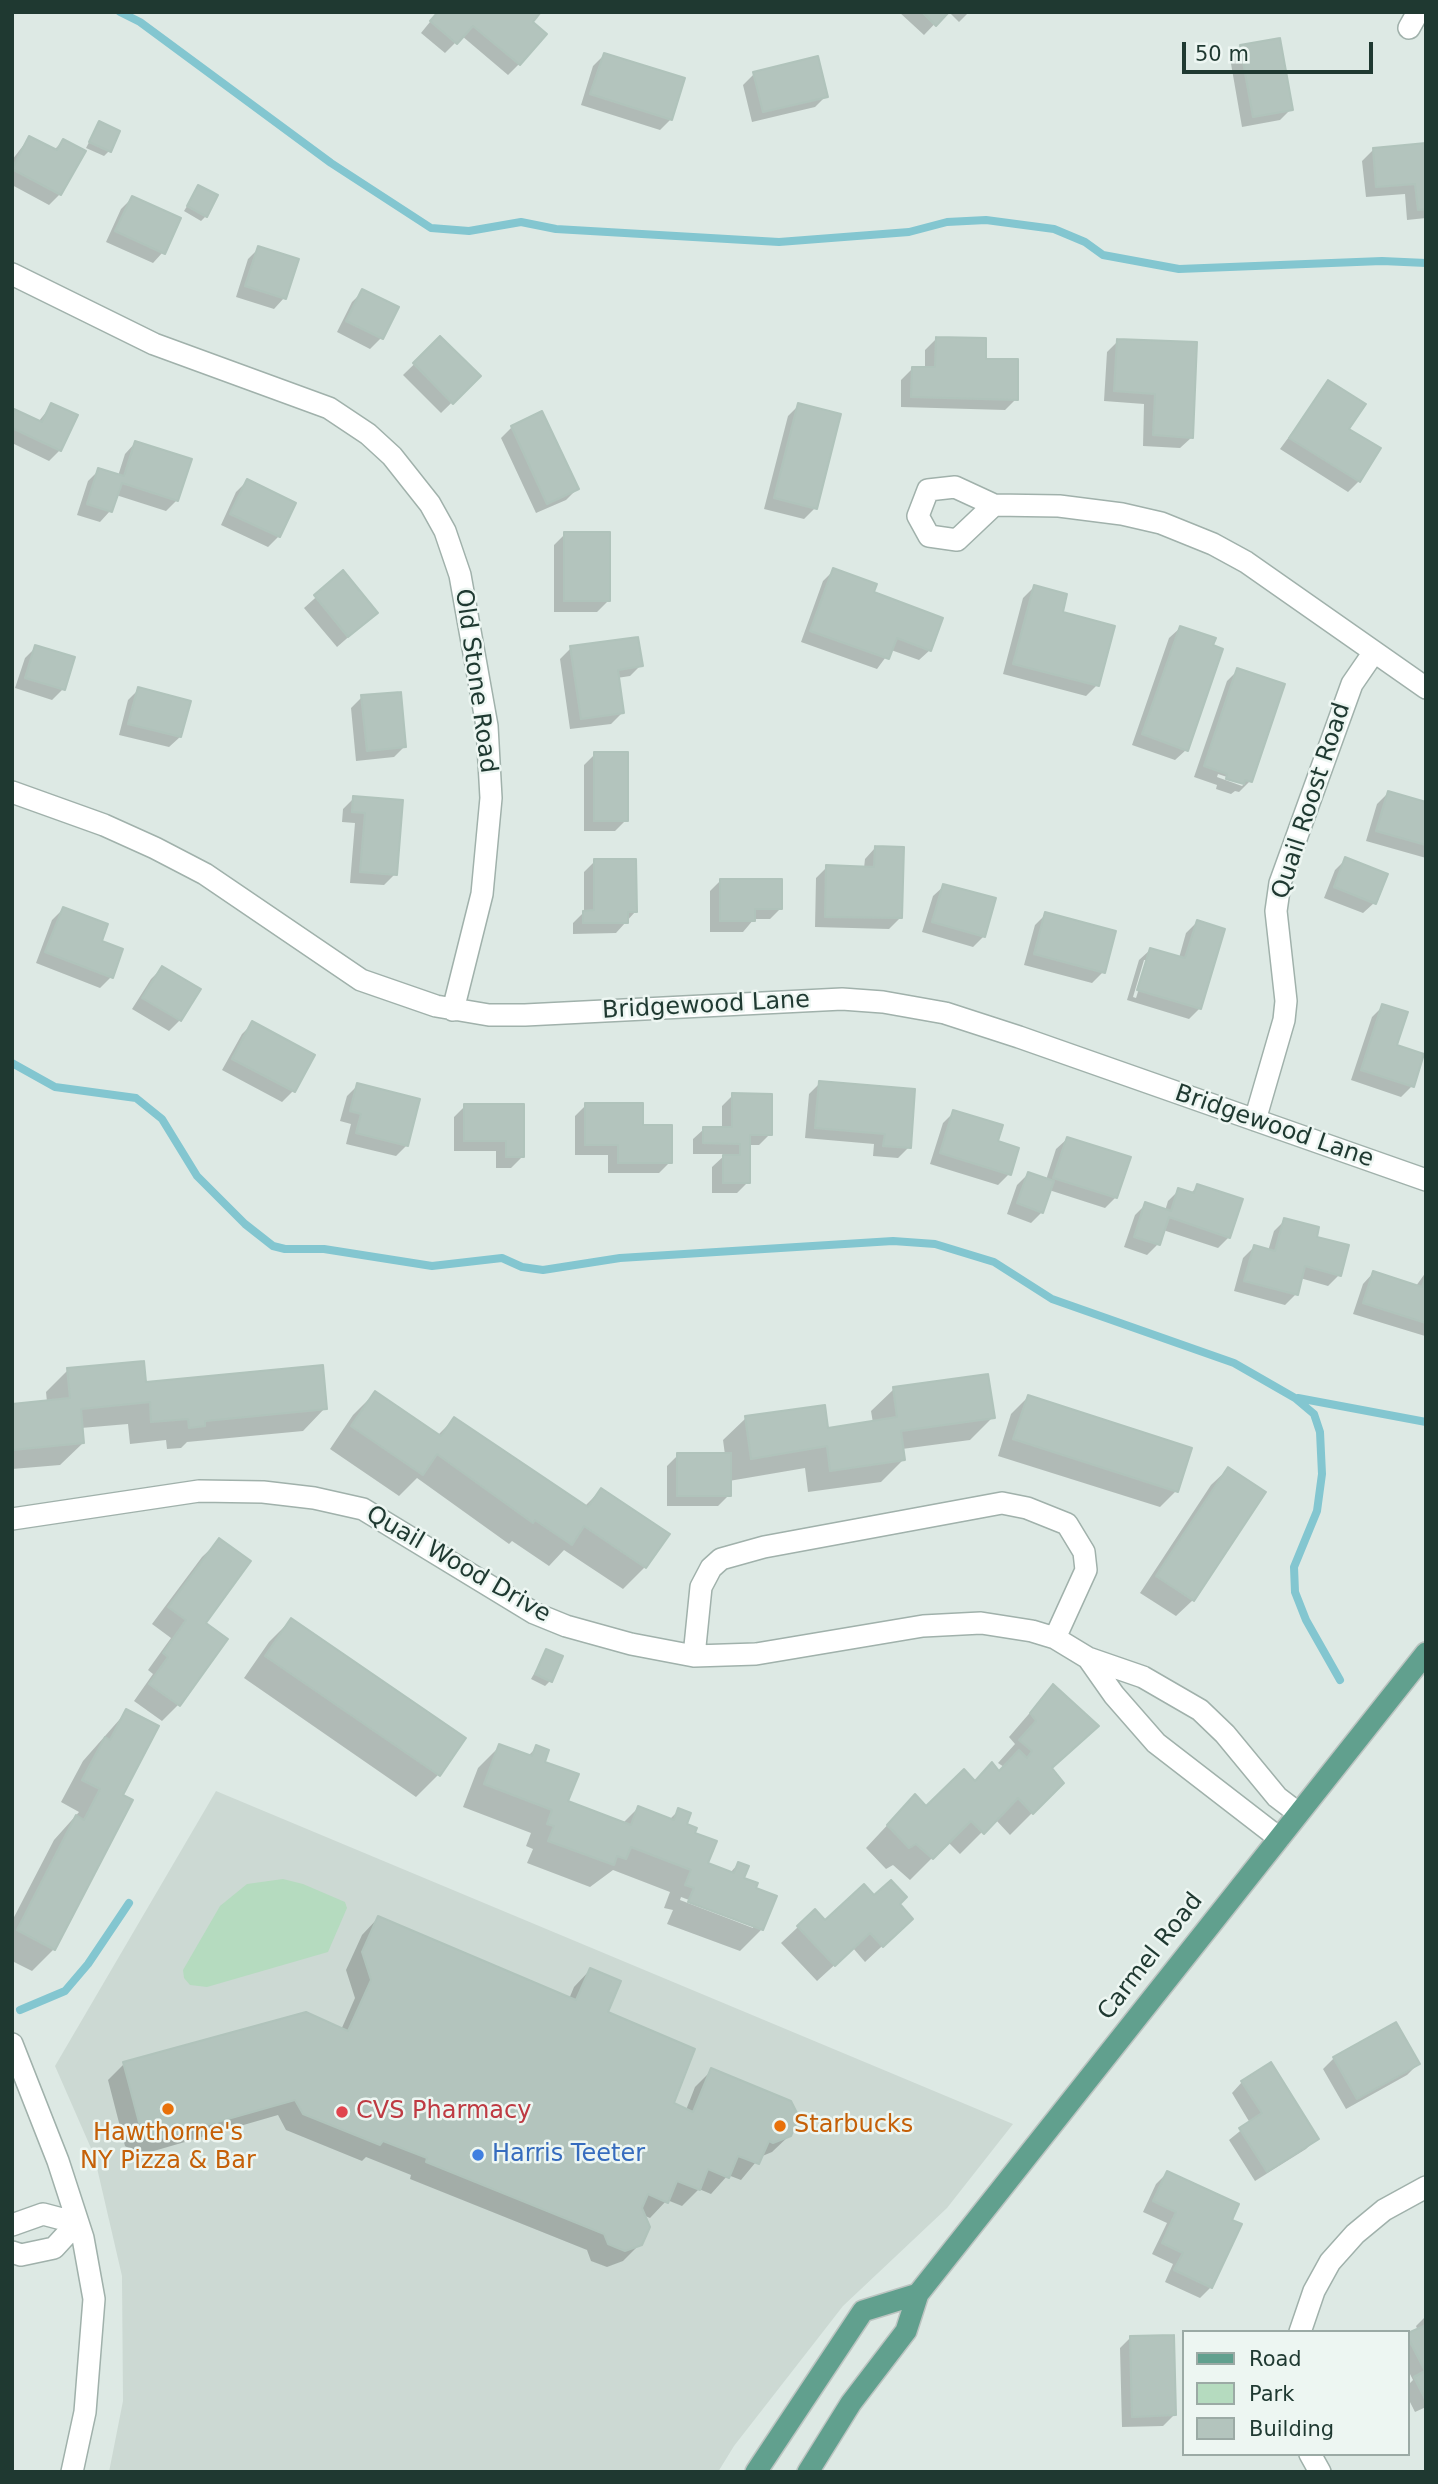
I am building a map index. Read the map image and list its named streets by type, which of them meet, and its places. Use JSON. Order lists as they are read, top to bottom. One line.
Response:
{"streets":{"main road":["Carmel Road"],"street":["Old Stone Road","Quail Roost Road","Bridgewood Lane","Quail Wood Drive"]},"crossings":[["Old Stone Road","Bridgewood Lane"],["Quail Roost Road","Bridgewood Lane"],["Quail Wood Drive","Carmel Road"]],"places":["Hawthorne's NY Pizza & Bar","CVS Pharmacy","Starbucks","Harris Teeter"],"legend":["Road","Park","Building"],"scale_bar":"50 m"}
